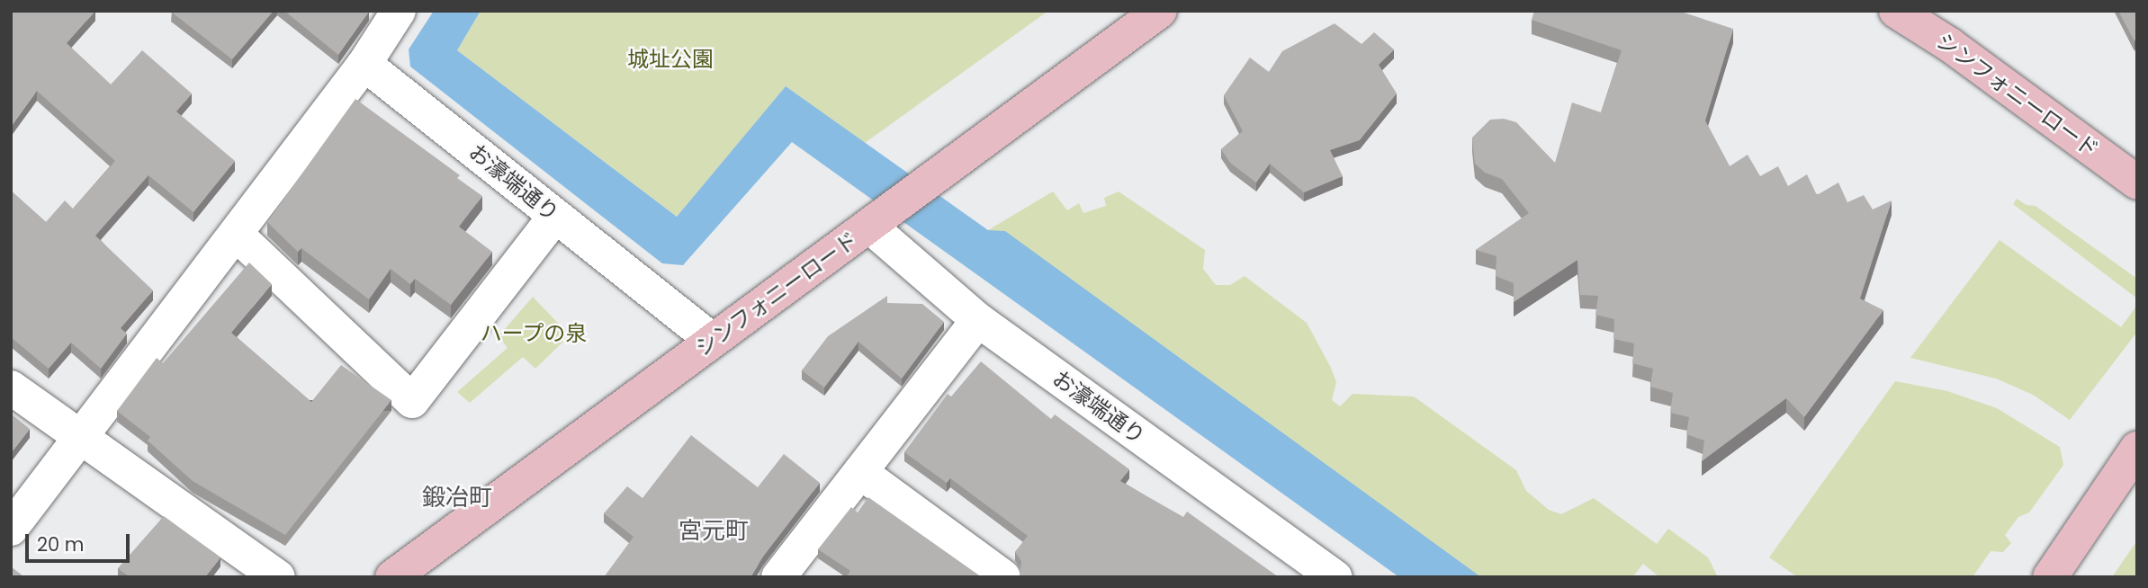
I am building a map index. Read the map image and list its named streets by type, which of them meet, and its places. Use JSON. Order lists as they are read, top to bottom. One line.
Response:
{"streets":{"main road":["シンフォニーロード"],"street":["お濠端通り"]},"crossings":[["シンフォニーロード","お濠端通り"]],"districts":["鍛冶町","宮元町"],"parks":["城址公園","ハープの泉"],"scale_bar":"20 m"}
